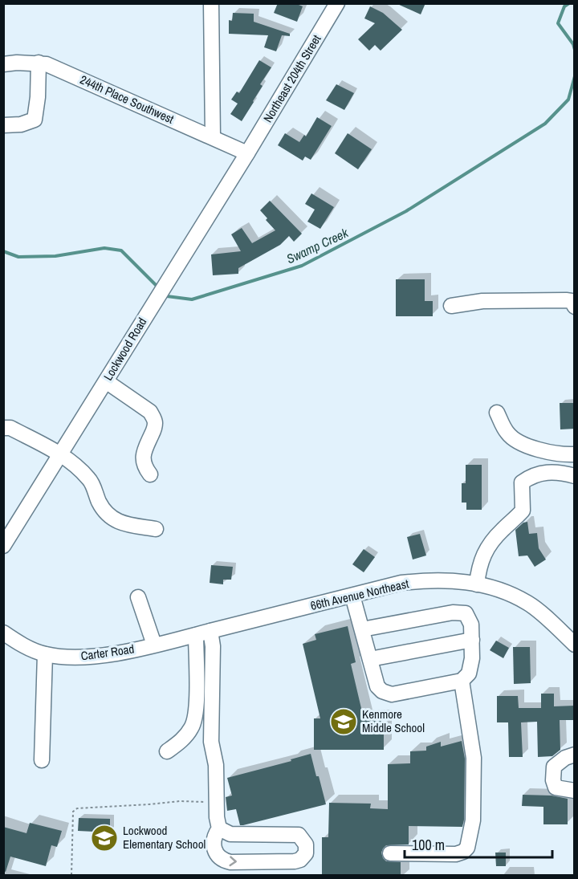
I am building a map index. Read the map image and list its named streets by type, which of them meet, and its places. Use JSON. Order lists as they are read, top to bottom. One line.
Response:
{"streets":{"street":["Northeast 204th Street","244th Place Southwest","Lockwood Road","66th Avenue Northeast","Carter Road"]},"crossings":[["Northeast 204th Street","244th Place Southwest"],["Northeast 204th Street","Lockwood Road"],["244th Place Southwest","Lockwood Road"],["66th Avenue Northeast","Carter Road"]],"water":["Swamp Creek"],"places":{"school or university":["Kenmore Middle School","Lockwood Elementary School"]},"scale_bar":"100 m"}
